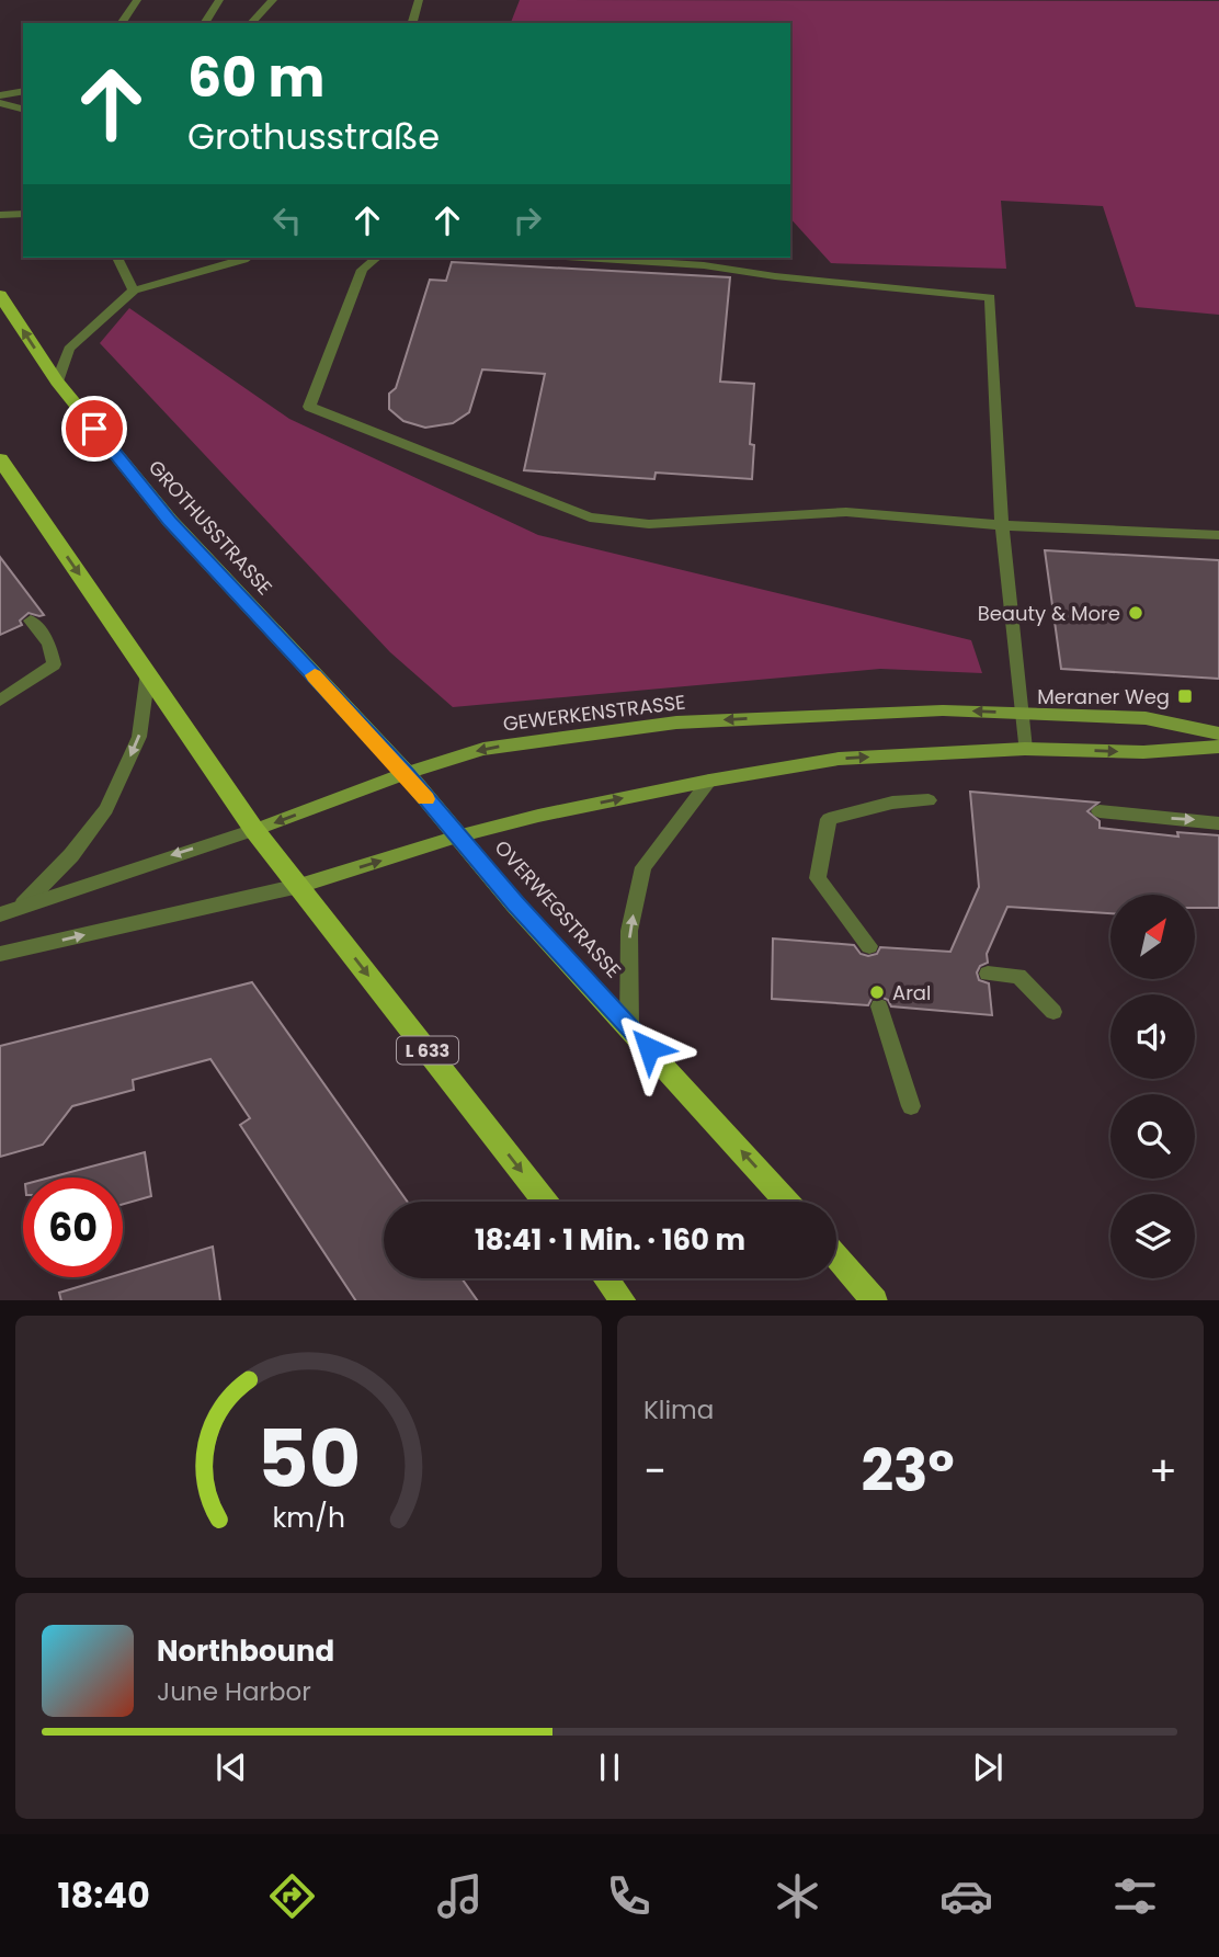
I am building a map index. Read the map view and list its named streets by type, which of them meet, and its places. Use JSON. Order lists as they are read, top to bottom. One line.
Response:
{"streets":{"main road":["GROTHUSSTRASSE","OVERWEGSTRASSE","L 633"],"street":["GEWERKENSTRASSE"]},"crossings":[["GROTHUSSTRASSE","GEWERKENSTRASSE"],["GROTHUSSTRASSE","OVERWEGSTRASSE"],["GEWERKENSTRASSE","OVERWEGSTRASSE"],["GEWERKENSTRASSE","L 633"]],"one_way":["OVERWEGSTRASSE"],"places":{"other":["Beauty & More","Aral"],"transit":["Meraner Weg"]},"north":"top right","page":{"turn":["60 m","Grothusstraße"],"limit":"60","trip":"18:41 · 1 Min. · 160 m","tile":"Klima","heat":["−","23°","+"],"song":["Northbound","June Harbor"],"tabs":"18:40","gauge":["50","km/h"]}}
